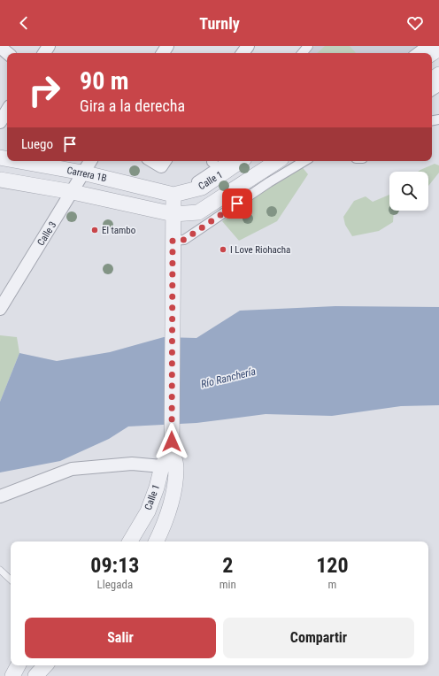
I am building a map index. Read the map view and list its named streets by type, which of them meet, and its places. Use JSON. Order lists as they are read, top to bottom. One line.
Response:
{"streets":{"street":["Carrera 1B","Calle 1","Calle 3"]},"crossings":[["Carrera 1B","Calle 1"],["Carrera 1B","Calle 3"]],"water":["Río Ranchería"],"places":["El tambo","I Love Riohacha"],"page":{"header":"Turnly","turn":["90 m","Gira a la derecha"],"then":"Luego","eta":["09:13","Llegada","2","min","120","m"],"buttons":["Salir","Compartir"]}}
